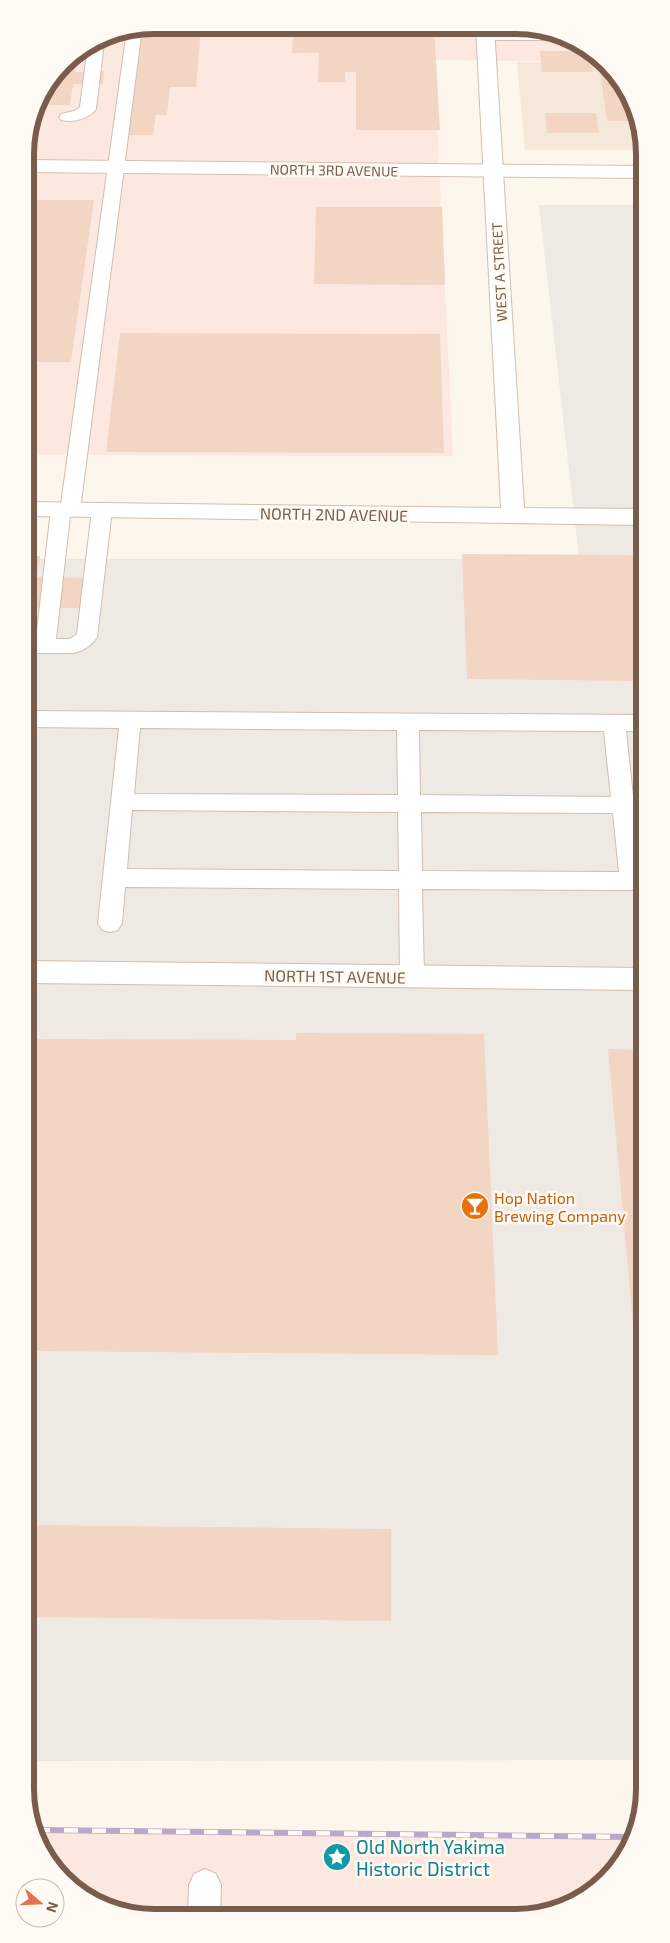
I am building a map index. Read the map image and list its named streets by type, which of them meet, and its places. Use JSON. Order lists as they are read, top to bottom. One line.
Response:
{"streets":{"street":["NORTH 3RD AVENUE","WEST A STREET","NORTH 2ND AVENUE","NORTH 1ST AVENUE"]},"crossings":[["NORTH 3RD AVENUE","WEST A STREET"],["WEST A STREET","NORTH 2ND AVENUE"]],"places":{"bar":["Hop Nation Brewing Company"],"place":["Old North Yakima Historic District"]},"north":"right"}
